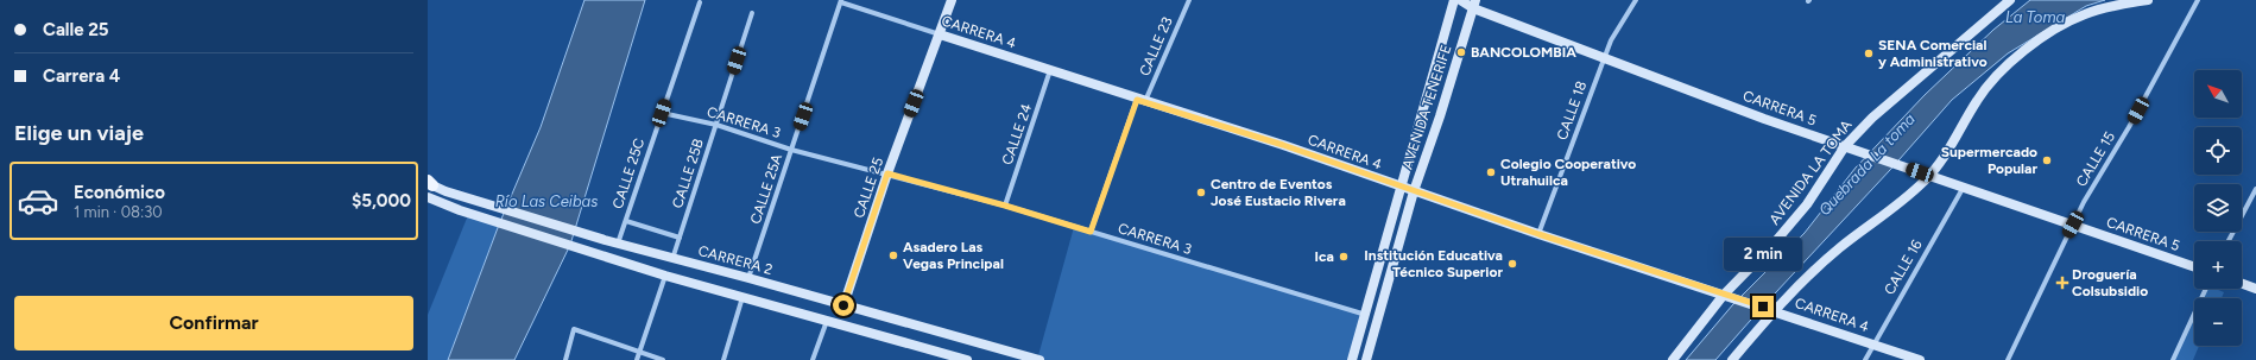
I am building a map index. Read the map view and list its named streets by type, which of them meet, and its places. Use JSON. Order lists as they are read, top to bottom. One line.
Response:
{"streets":{"main road":["CARRERA 4","AVENIDA TENERIFE","CARRERA 5","AVENIDA LA TOMA","CALLE 25","CARRERA 2"],"street":["CALLE 23","CALLE 18","CARRERA 3","CALLE 24","CALLE 15","CALLE 25C","CALLE 25B","CALLE 25A","CALLE 16"]},"crossings":[["CARRERA 4","CALLE 23"],["CARRERA 4","AVENIDA TENERIFE"],["CARRERA 4","CALLE 18"],["CARRERA 4","CALLE 24"],["CARRERA 4","AVENIDA LA TOMA"],["CARRERA 4","CALLE 25"],["CARRERA 4","CALLE 25A"],["CARRERA 4","CALLE 16"],["CALLE 23","CARRERA 3"],["AVENIDA TENERIFE","CARRERA 5"],["AVENIDA TENERIFE","CARRERA 3"],["CARRERA 5","CALLE 18"],["CARRERA 5","CALLE 15"],["CARRERA 5","AVENIDA LA TOMA"],["CARRERA 5","CALLE 16"],["CARRERA 3","CALLE 24"],["CARRERA 3","CALLE 25C"],["CARRERA 3","CALLE 25B"],["CARRERA 3","CALLE 25"],["CARRERA 3","CALLE 25A"],["CALLE 25C","CARRERA 2"],["CALLE 25B","CARRERA 2"],["CALLE 25","CARRERA 2"],["CALLE 25A","CARRERA 2"]],"water":["La Toma","Quebrada La toma","Río Las Ceibas"],"places":{"other":["BANCOLOMBIA","SENA Comercial y Administrativo","Supermercado Popular","Colegio Cooperativo Utrahuilca","Centro de Eventos José Eustacio Rivera","Asadero Las Vegas Principal","Ica","Institución Educativa Técnico Superior"],"health":["Droguería Colsubsidio"]},"north":"top left","page":{"banner":["Calle 25","Carrera 4"],"map_buttons":["+","−"],"heading":"Elige un viaje","list":[{"name":"Económico","note":"1 min · 08:30","value":"$5,000"}],"bubble":"2 min","buttons":"Confirmar"}}
